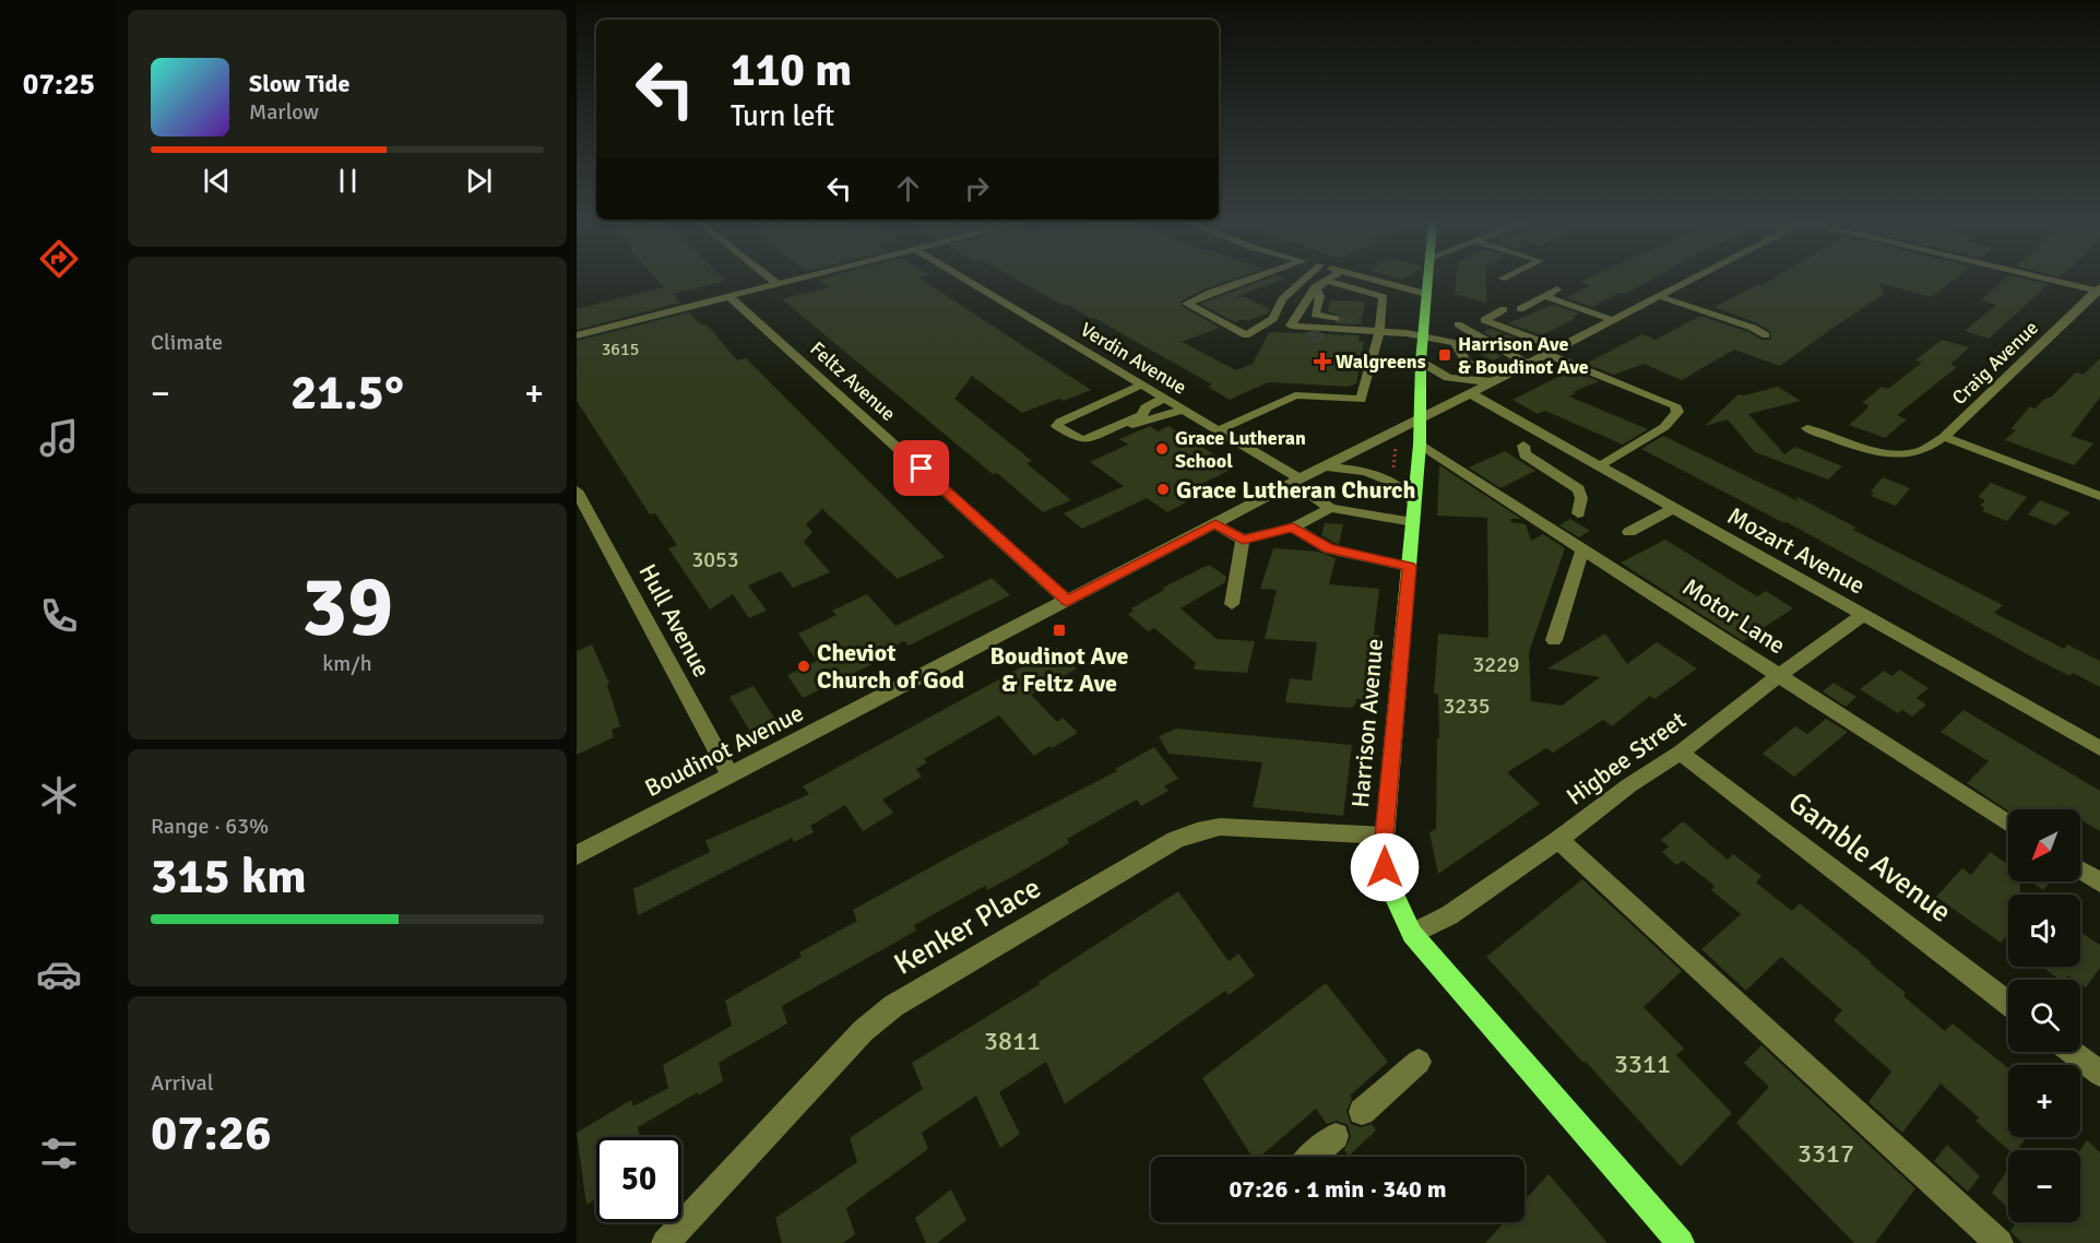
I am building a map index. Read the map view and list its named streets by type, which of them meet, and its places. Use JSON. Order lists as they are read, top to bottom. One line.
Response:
{"streets":{"main road":["Harrison Avenue"],"street":["Verdin Avenue","Craig Avenue","Feltz Avenue","Mozart Avenue","Motor Lane","Hull Avenue","Boudinot Avenue","Higbee Street","Gamble Avenue","Kenker Place"]},"crossings":[["Verdin Avenue","Boudinot Avenue"],["Feltz Avenue","Boudinot Avenue"],["Mozart Avenue","Boudinot Avenue"],["Mozart Avenue","Higbee Street"],["Motor Lane","Harrison Avenue"],["Motor Lane","Higbee Street"],["Hull Avenue","Boudinot Avenue"],["Harrison Avenue","Boudinot Avenue"],["Harrison Avenue","Higbee Street"],["Harrison Avenue","Kenker Place"],["Higbee Street","Gamble Avenue"]],"places":{"transit":["Harrison Ave & Boudinot Ave","Boudinot Ave & Feltz Ave"],"health":["Walgreens"],"other":["Grace Lutheran School","Grace Lutheran Church","Cheviot Church of God"]},"house_numbers":["3615","3053","3229","3235","3811","3311","3317"],"north":"bottom left","page":{"tabs":"07:25","turn":["110 m","Turn left"],"song":["Slow Tide","Marlow"],"tile":["Climate",["39","km/h"],["Range · 63%","315 km"],["Arrival","07:26"]],"heat":["−","21.5°","+"],"map_buttons":["+","−"],"limit":"50","trip":"07:26 · 1 min · 340 m"}}
